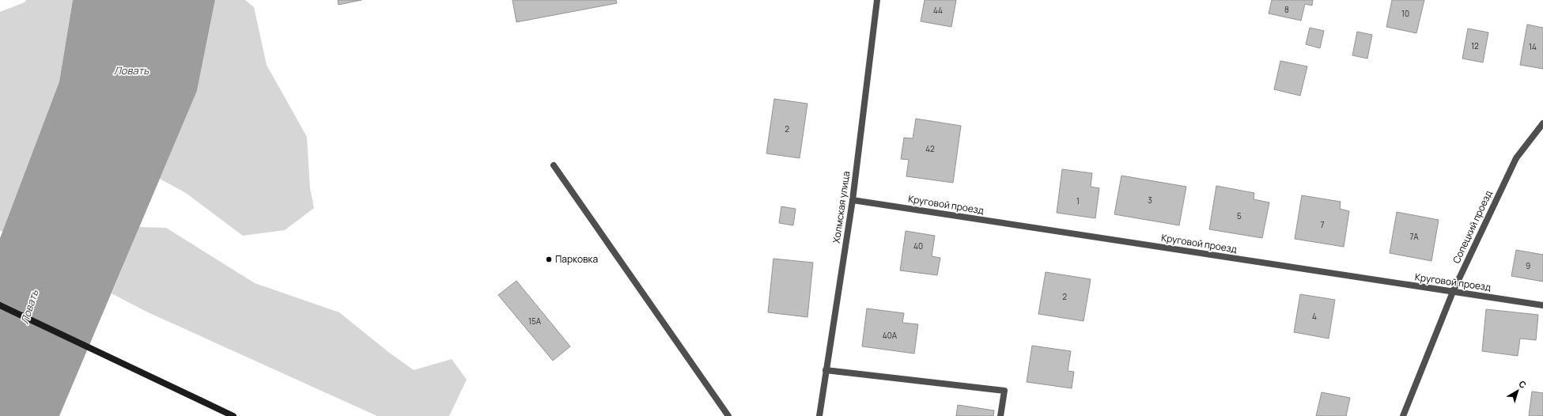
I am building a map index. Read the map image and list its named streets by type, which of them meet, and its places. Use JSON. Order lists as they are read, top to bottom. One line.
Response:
{"streets":{"street":["Круговой проезд","Холмская улица","Сопецкий проезд"]},"crossings":[["Круговой проезд","Холмская улица"],["Круговой проезд","Сопецкий проезд"]],"water":["Ловать"],"places":["Парковка"],"house_numbers":["8","44","10","12","14","2","42","3","1","5","7","7А","40","9","2","4","15А","40А"],"north":"top right"}
